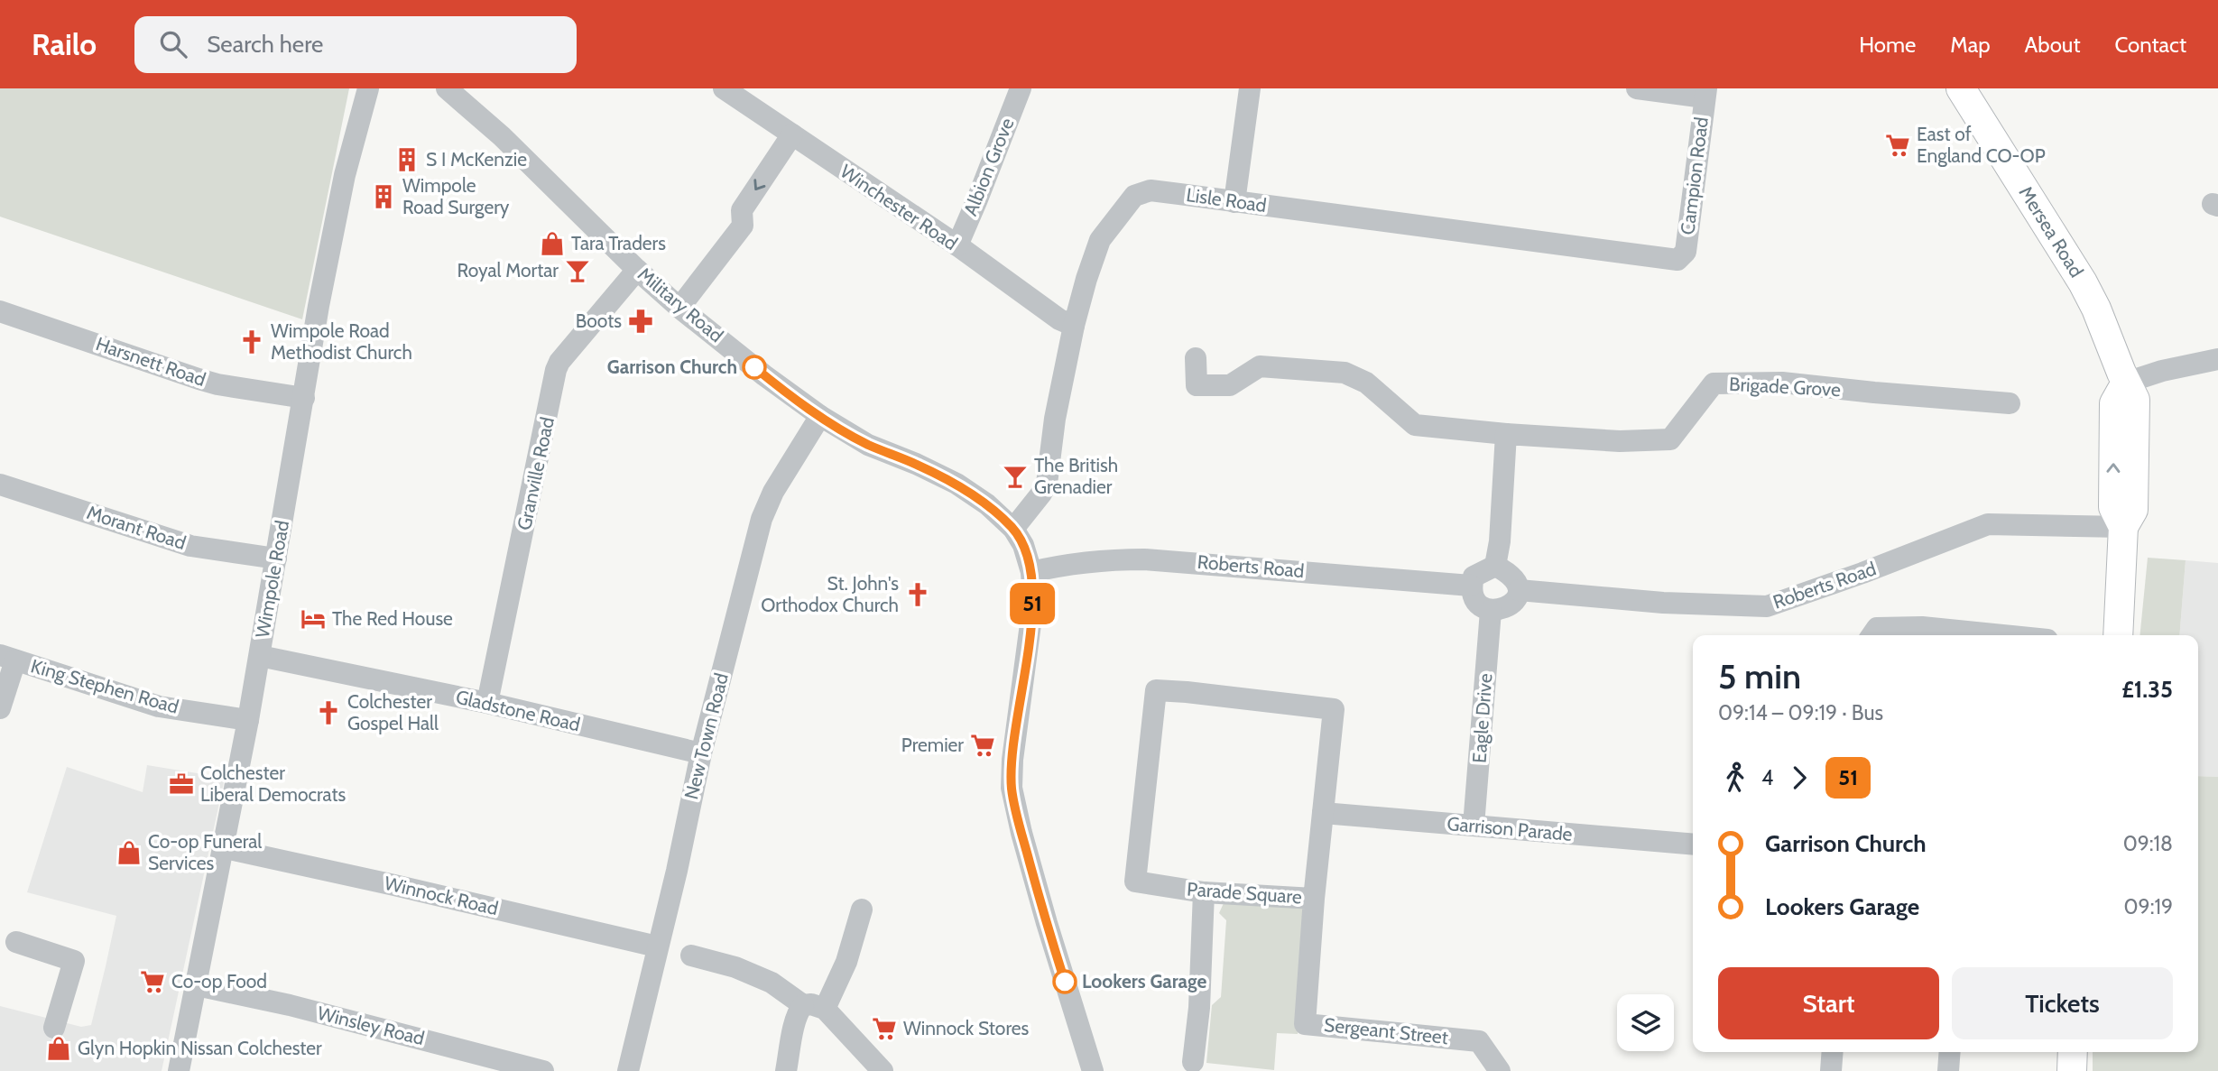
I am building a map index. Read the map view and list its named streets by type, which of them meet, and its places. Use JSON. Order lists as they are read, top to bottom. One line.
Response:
{"streets":{"main road":["Mersea Road"],"street":["Albion Grove","Campion Road","Lisle Road","Winchester Road","Military Road","Harsnett Road","Brigade Grove","Granville Road","Morant Road","Roberts Road","Wimpole Road","King Stephen Road","Gladstone Road","Eagle Drive","New Town Road","Garrison Parade","Parade Square","Winnock Road","Winsley Road","Sergeant Street"]},"crossings":[["Albion Grove","Winchester Road"],["Campion Road","Lisle Road"],["Lisle Road","Winchester Road"],["Lisle Road","Military Road"],["Mersea Road","Roberts Road"],["Military Road","Granville Road"],["Military Road","Roberts Road"],["Military Road","New Town Road"],["Harsnett Road","Wimpole Road"],["Granville Road","Gladstone Road"],["Morant Road","Wimpole Road"],["Roberts Road","Eagle Drive"],["Wimpole Road","King Stephen Road"],["Wimpole Road","Gladstone Road"],["Wimpole Road","Winnock Road"],["Wimpole Road","Winsley Road"],["Gladstone Road","New Town Road"],["Eagle Drive","Garrison Parade"],["New Town Road","Winnock Road"],["Garrison Parade","Parade Square"],["Parade Square","Sergeant Street"]],"places":{"supermarket":["East of England CO-OP","Premier","Co-op Food","Winnock Stores"],"building":["S I McKenzie","Wimpole Road Surgery"],"shop":["Tara Traders","Co-op Funeral Services","Glyn Hopkin Nissan Colchester"],"bar":["Royal Mortar","The British Grenadier"],"pharmacy":["Boots"],"church":["Wimpole Road Methodist Church","St. John's Orthodox Church","Colchester Gospel Hall"],"other":["Garrison Church","Lookers Garage"],"hotel":["The Red House"],"office":["Colchester Liberal Democrats"]},"lines":["bus line 51"],"page":{"header":"Railo","search":"Search here","nav":["Home","Map","About","Contact"],"on_map":"51","heading":["5 min","09:14 – 09:19 · Bus","£1.35"],"legs":["4","51"],"list":[{"name":"Garrison Church","value":"09:18"},{"name":"Lookers Garage","value":"09:19"}],"buttons":["Start","Tickets"]}}
